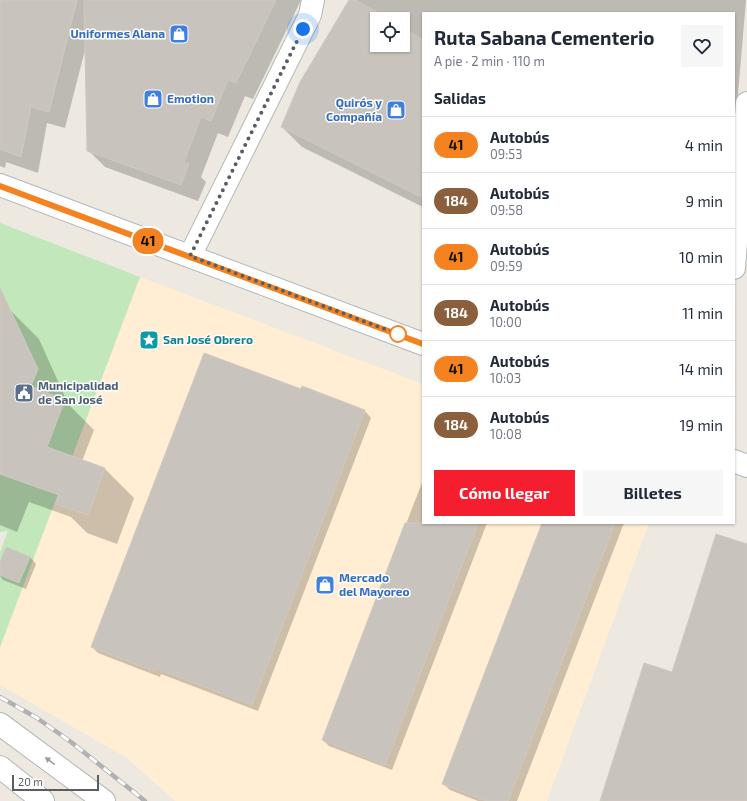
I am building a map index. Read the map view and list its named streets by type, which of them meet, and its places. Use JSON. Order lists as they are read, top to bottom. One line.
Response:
{"places":{"shop":["Uniformes Alana","Emotion","Quirós y Compañía","Mercado del Mayoreo"],"place":["San José Obrero"],"public building":["Municipalidad de San José"]},"lines":["bus line 41"],"scale_bar":"20 m","page":{"on_map":"41","heading":[["Ruta Sabana Cementerio","A pie · 2 min · 110 m"],"Salidas"],"list":[{"mark":"41","name":"Autobús","note":"09:53","value":"4 min"},{"mark":"184","name":"Autobús","note":"09:58","value":"9 min"},{"mark":"41","name":"Autobús","note":"09:59","value":"10 min"},{"mark":"184","name":"Autobús","note":"10:00","value":"11 min"},{"mark":"41","name":"Autobús","note":"10:03","value":"14 min"},{"mark":"184","name":"Autobús","note":"10:08","value":"19 min"}],"buttons":["Cómo llegar","Billetes"],"scale":"20 m"}}
